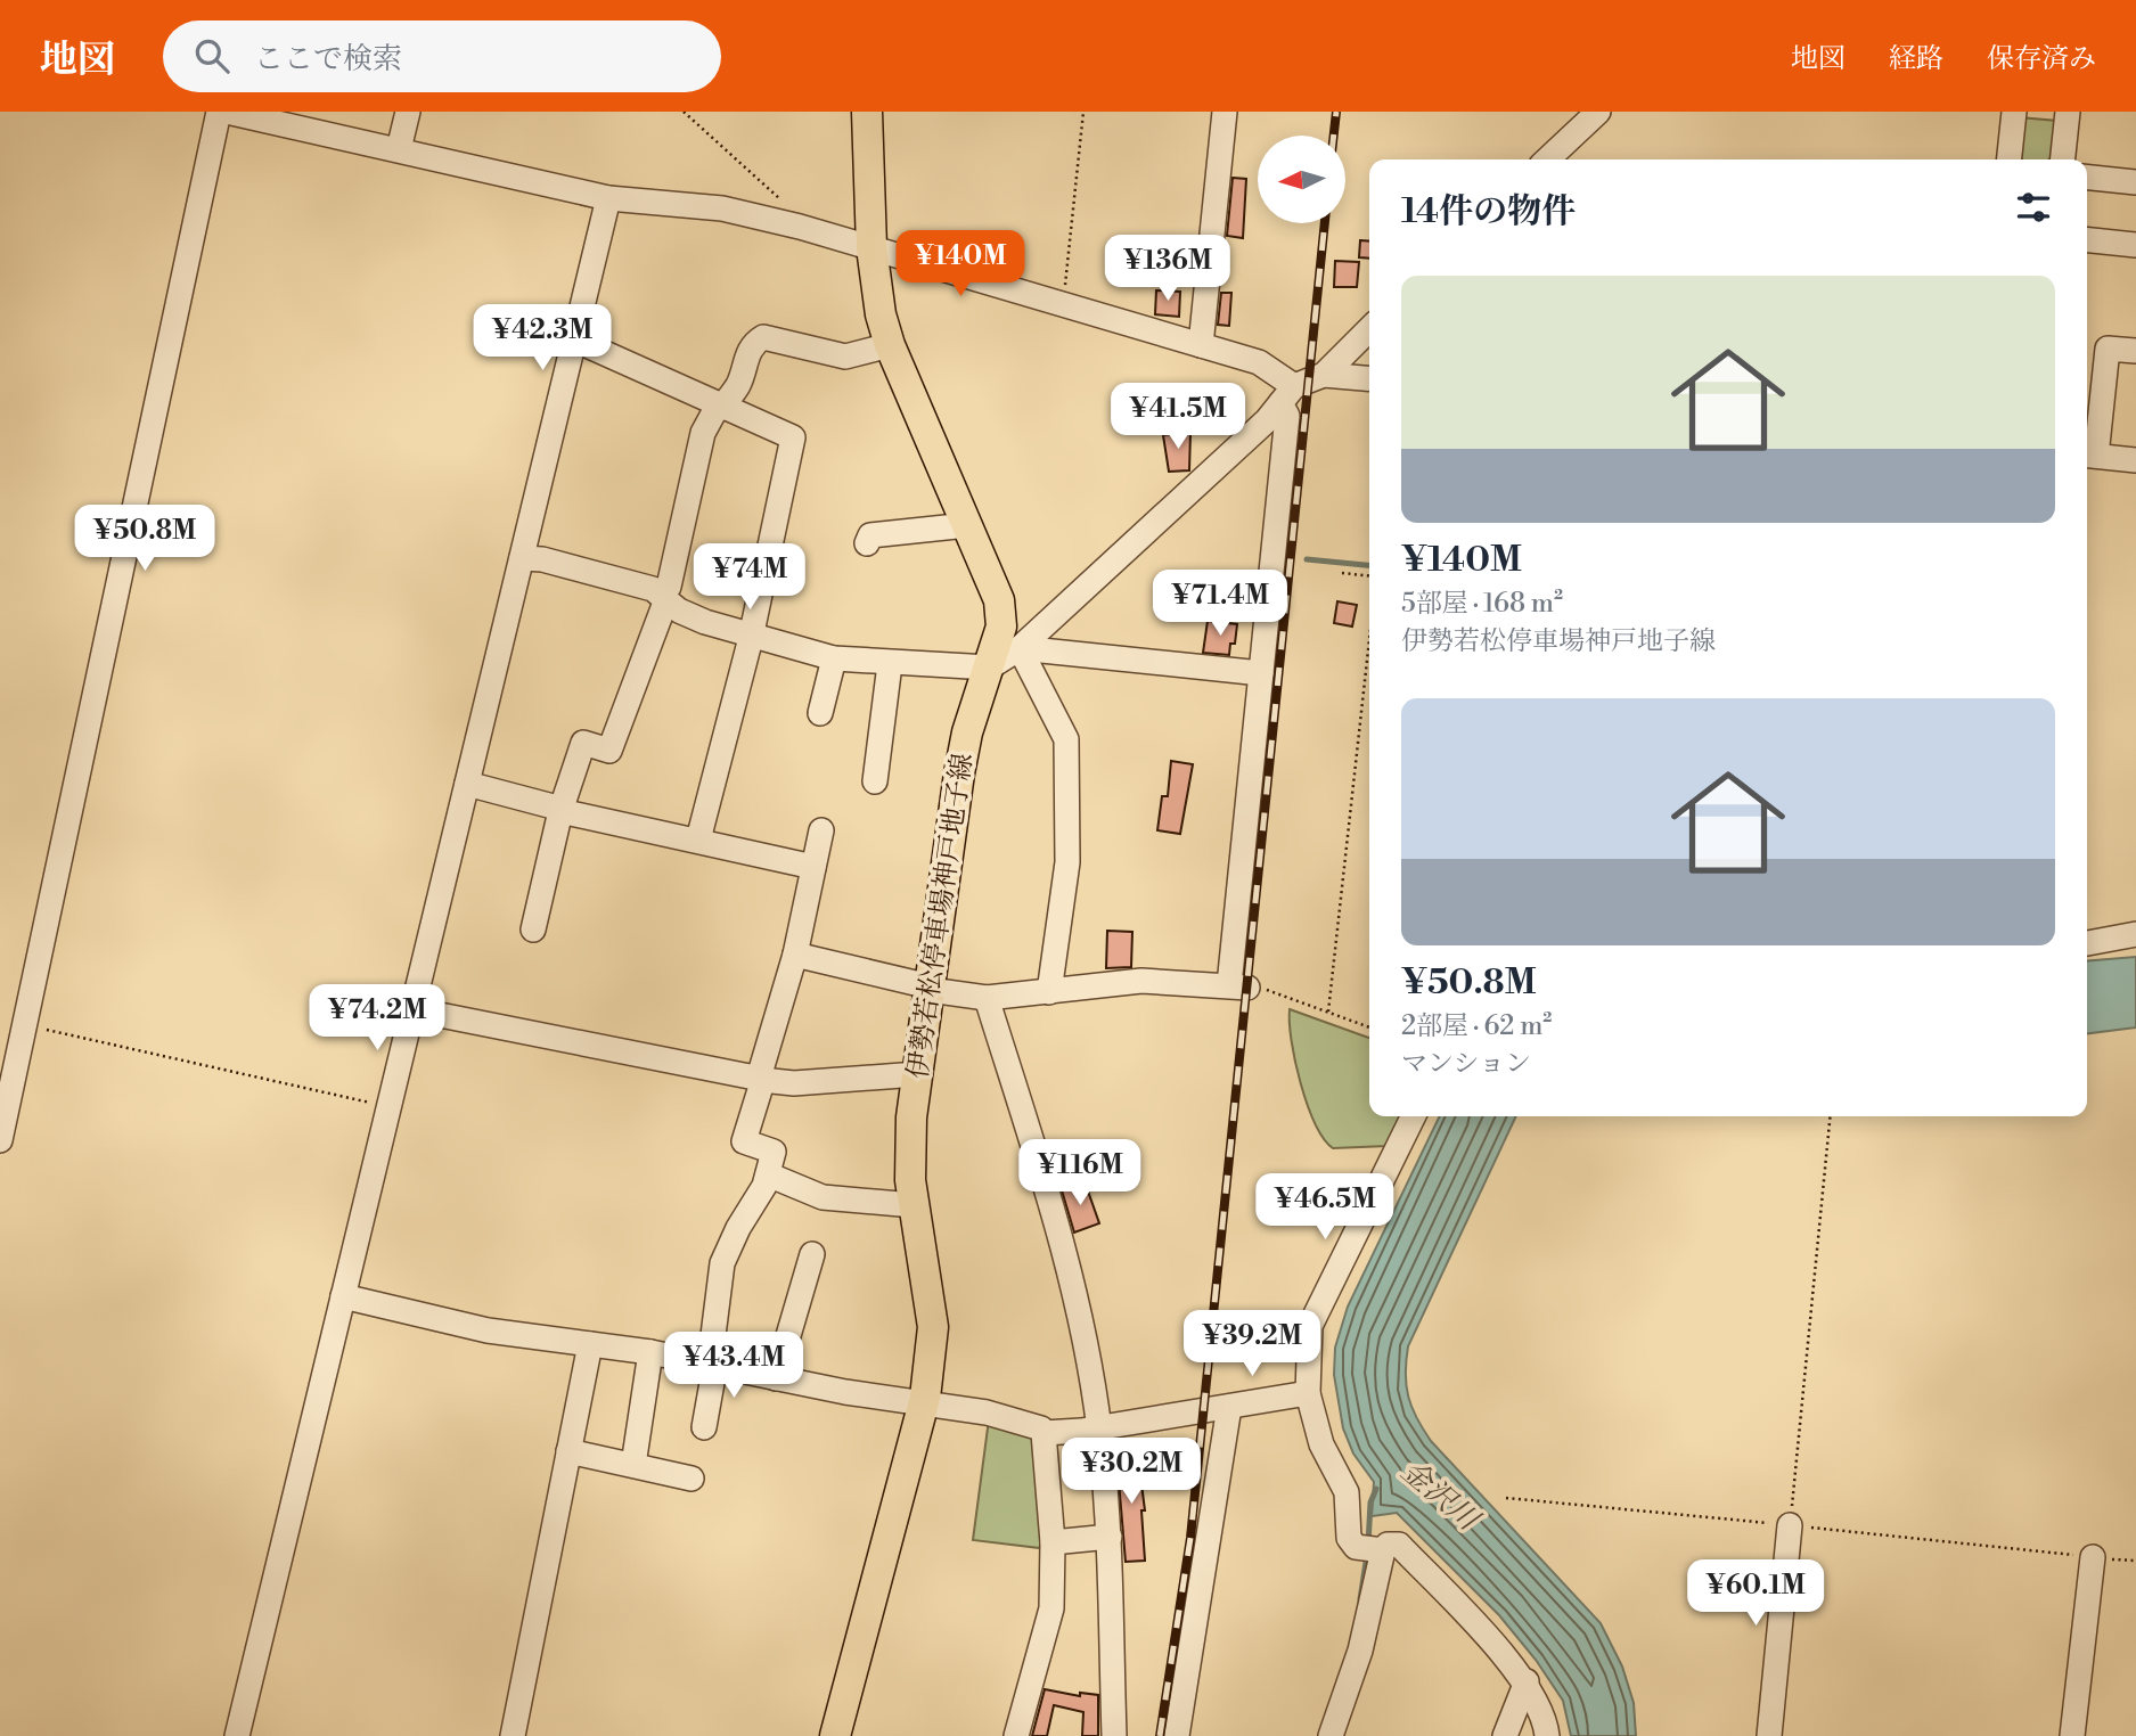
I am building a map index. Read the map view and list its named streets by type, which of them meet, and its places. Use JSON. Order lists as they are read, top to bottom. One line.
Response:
{"streets":{"main road":["伊勢若松停車場神戸地子線"]},"water":["金沢川"],"north":"left","page":{"header":"地図","search":"ここで検索","nav":["地図","経路","保存済み"],"heading":"14件の物件","price":["¥140M","¥136M","¥42.3M","¥41.5M","¥50.8M","¥74M","¥71.4M","¥74.2M","¥116M","¥46.5M","¥39.2M","¥43.4M","¥30.2M","¥60.1M"],"list":[{"name":"¥140M","note":"5部屋 · 168 m² · 伊勢若松停車場神戸地子線"},{"name":"¥50.8M","note":"2部屋 · 62 m² · マンション"}]}}
